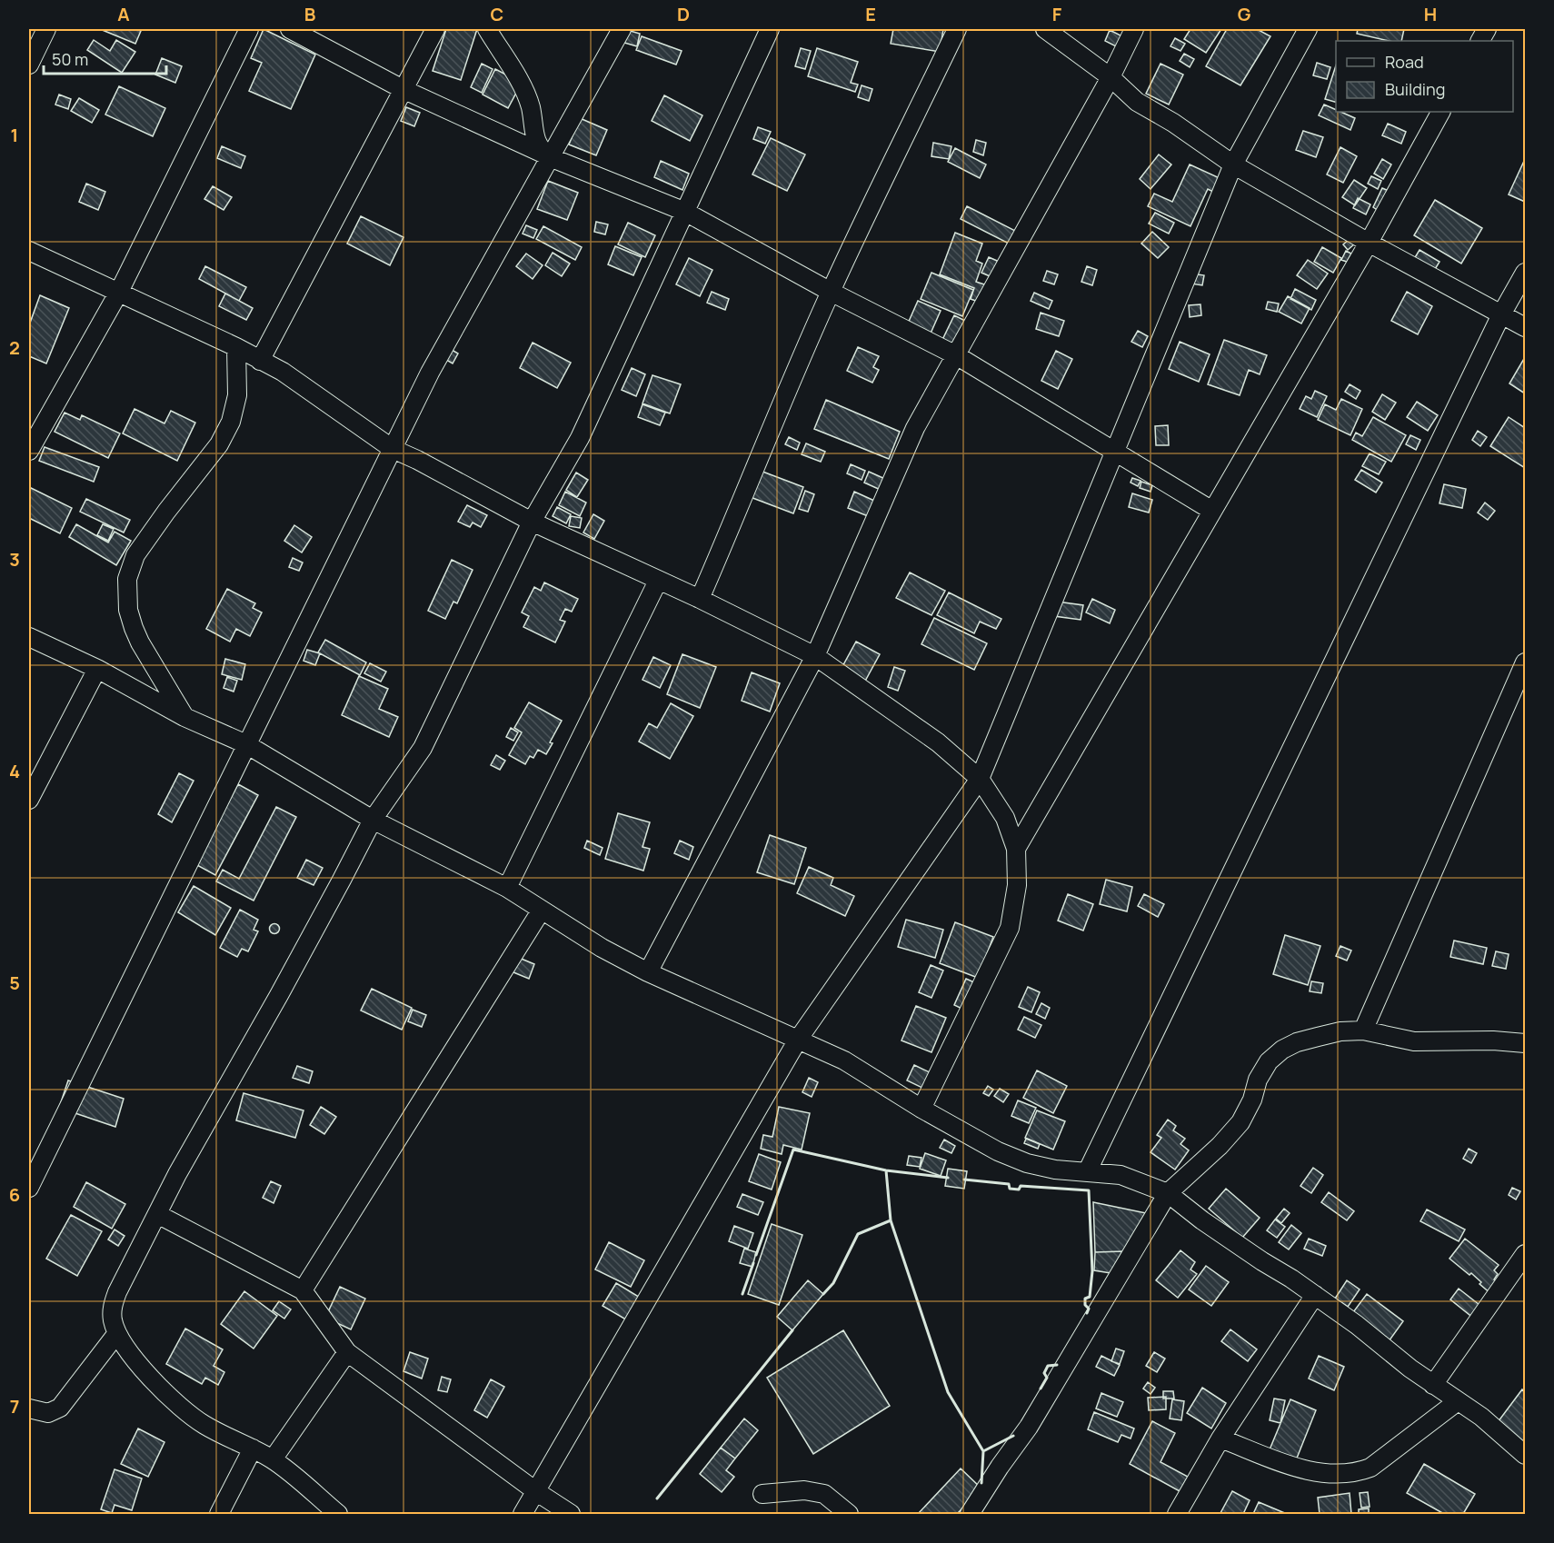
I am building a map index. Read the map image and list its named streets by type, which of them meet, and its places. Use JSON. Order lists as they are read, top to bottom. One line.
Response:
{"legend":["Road","Building"],"scale_bar":"50 m","grid":{"columns":["A","B","C","D","E","F","G","H"],"rows":["1","2","3","4","5","6","7"]}}
